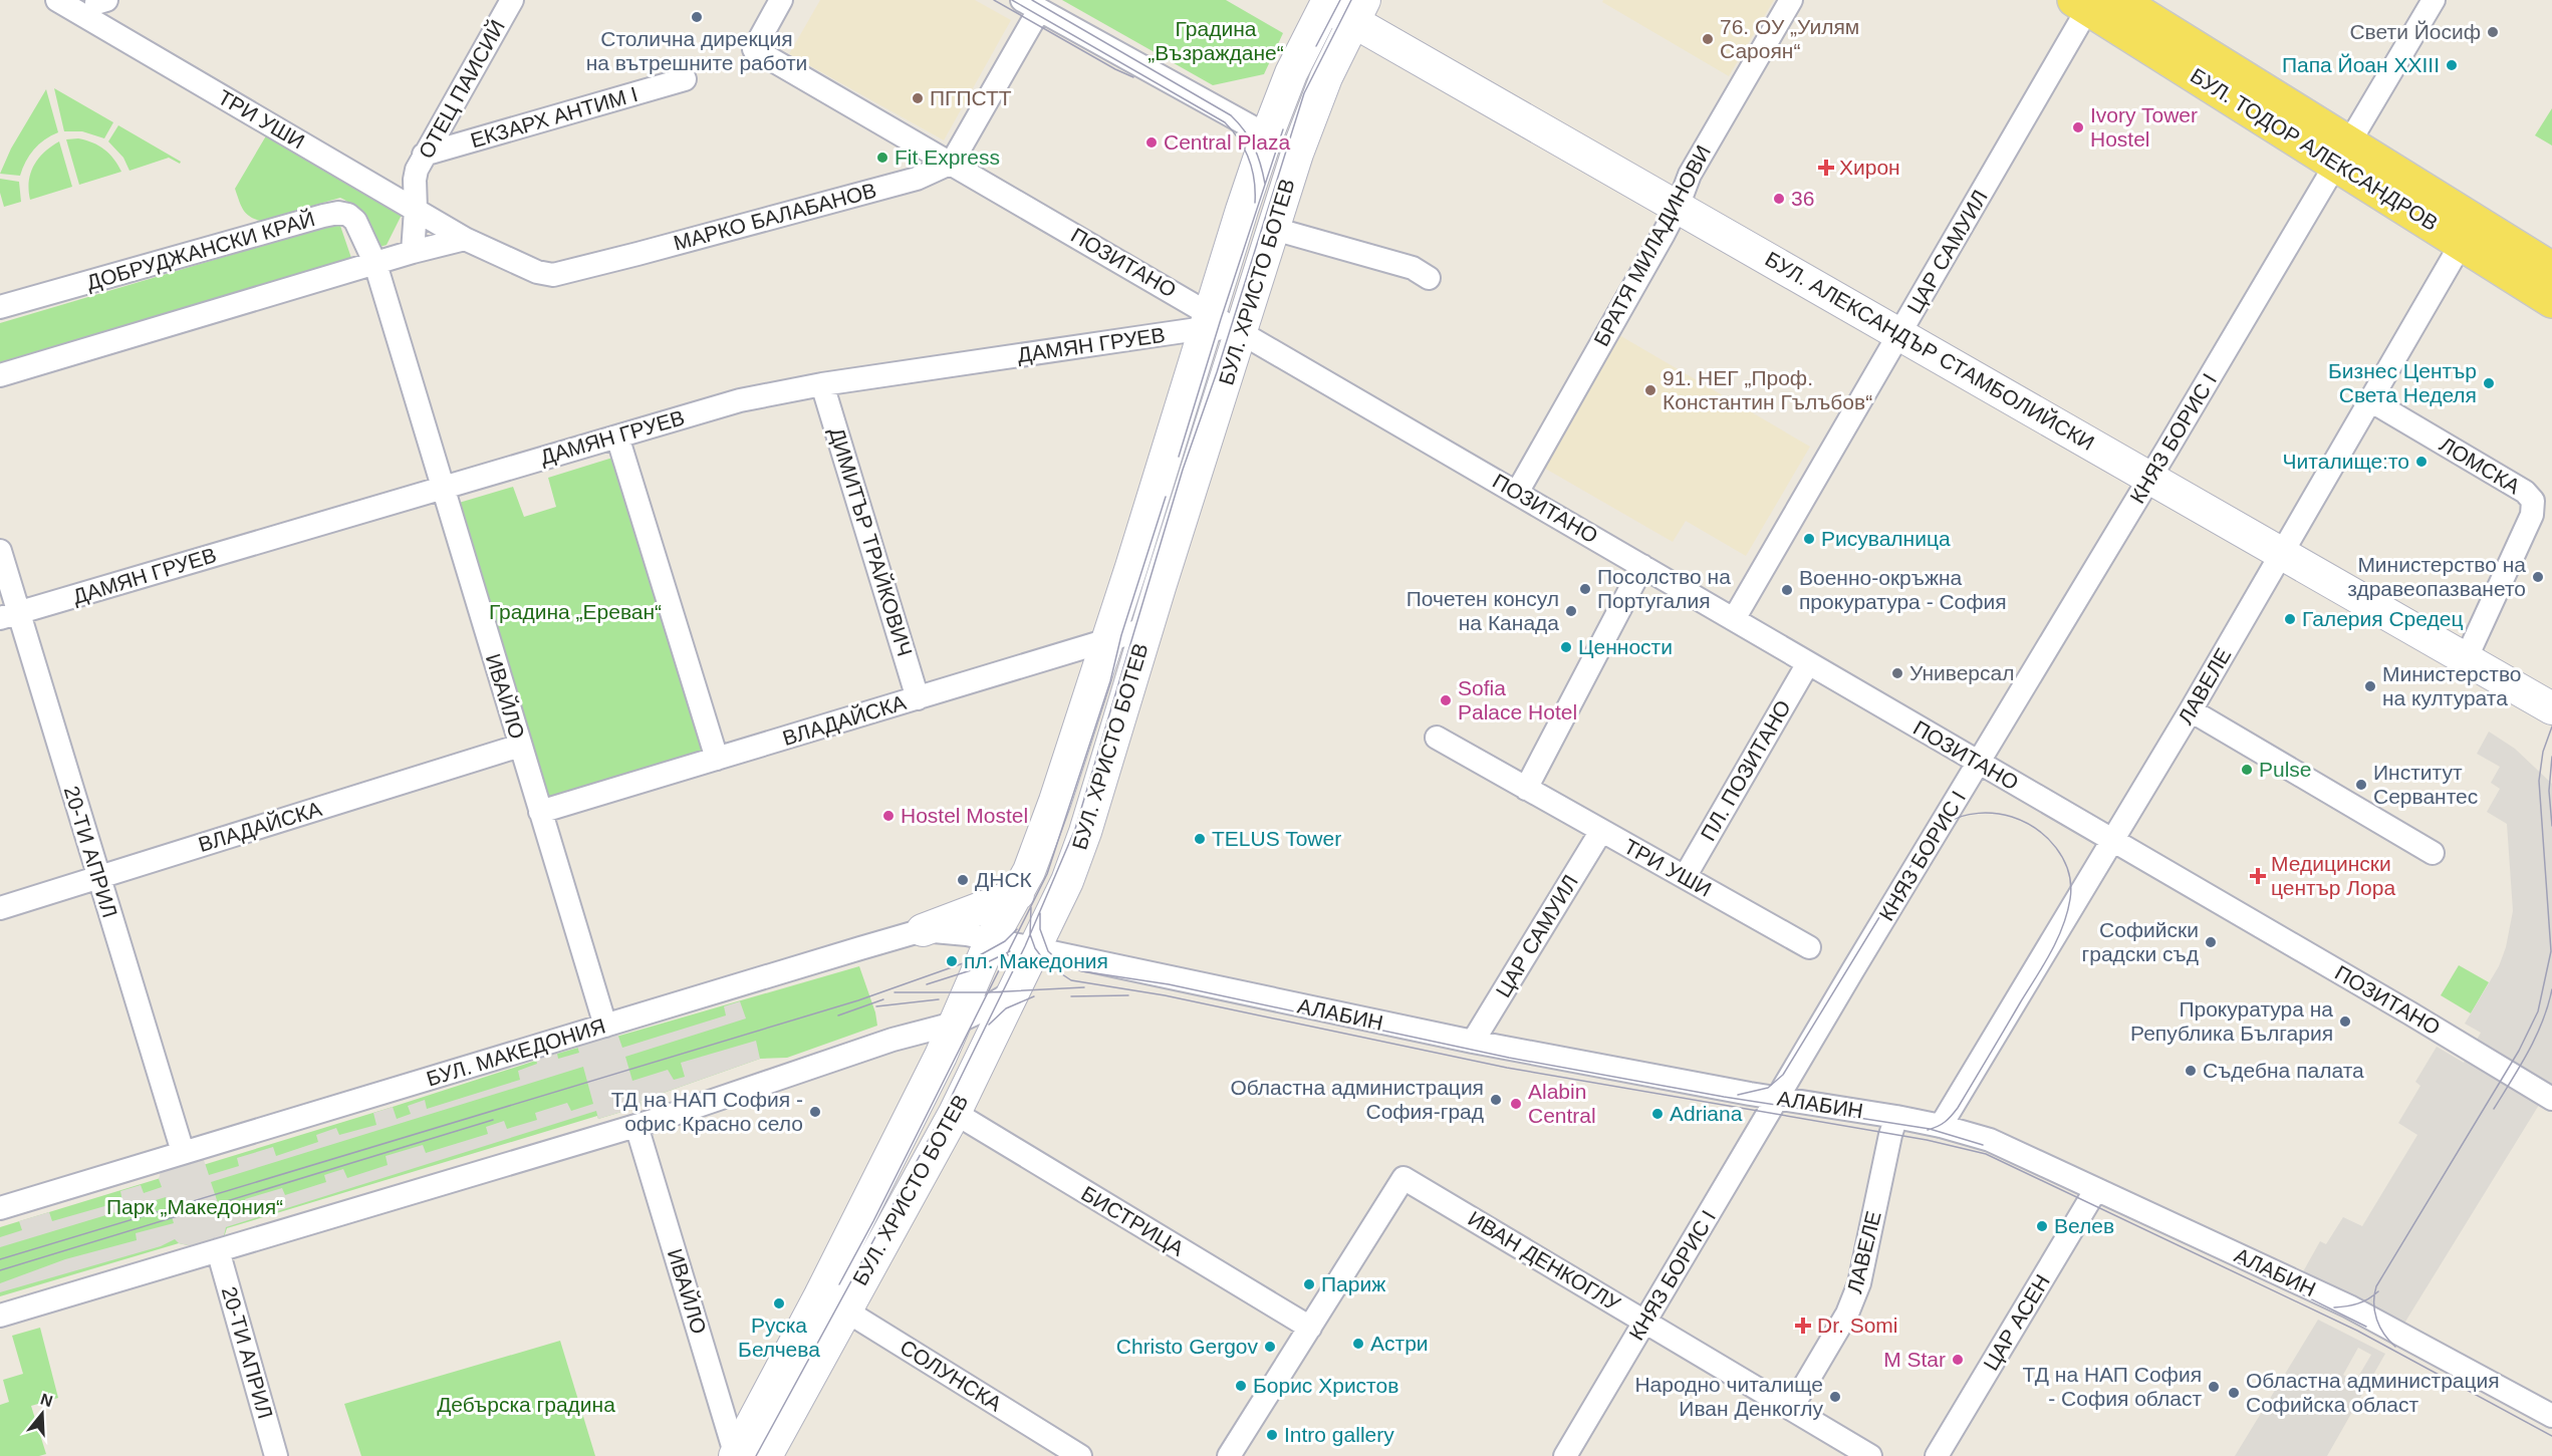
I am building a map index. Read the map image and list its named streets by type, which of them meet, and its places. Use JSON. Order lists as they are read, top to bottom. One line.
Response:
{"streets":{"main road":["БУЛ. ТОДОР АЛЕКСАНДРОВ","БУЛ. ХРИСТО БОТЕВ","БУЛ. АЛЕКСАНДЪР СТАМБОЛИЙСКИ"],"street":["ОТЕЦ ПАИСИЙ","ЕКЗАРХ АНТИМ I","ТРИ УШИ","МАРКО БАЛАБАНОВ","БРАТЯ МИЛАДИНОВИ","ДОБРУДЖАНСКИ КРАЙ","ЦАР САМУИЛ","ПОЗИТАНО","ДАМЯН ГРУЕВ","КНЯЗ БОРИС I","ЛОМСКА","ДИМИТЪР ТРАЙКОВИЧ","ЛАВЕЛЕ","ИВАЙЛО","ВЛАДАЙСКА","ПЛ. ПОЗИТАНО","20-ТИ АПРИЛ","АЛАБИН","БУЛ. МАКЕДОНИЯ","БИСТРИЦА","ИВАН ДЕНКОГЛУ","ЦАР АСЕН","СОЛУНСКА"]},"crossings":[["ОТЕЦ ПАИСИЙ","ЕКЗАРХ АНТИМ I"],["ОТЕЦ ПАИСИЙ","ТРИ УШИ"],["ТРИ УШИ","МАРКО БАЛАБАНОВ"],["ТРИ УШИ","ЦАР САМУИЛ"],["ТРИ УШИ","ПЛ. ПОЗИТАНО"],["БУЛ. ТОДОР АЛЕКСАНДРОВ","ЦАР САМУИЛ"],["БУЛ. ТОДОР АЛЕКСАНДРОВ","КНЯЗ БОРИС I"],["БУЛ. ТОДОР АЛЕКСАНДРОВ","ЛАВЕЛЕ"],["МАРКО БАЛАБАНОВ","ПОЗИТАНО"],["БРАТЯ МИЛАДИНОВИ","ПОЗИТАНО"],["БРАТЯ МИЛАДИНОВИ","БУЛ. АЛЕКСАНДЪР СТАМБОЛИЙСКИ"],["ДОБРУДЖАНСКИ КРАЙ","ИВАЙЛО"],["ЦАР САМУИЛ","ПОЗИТАНО"],["ЦАР САМУИЛ","БУЛ. АЛЕКСАНДЪР СТАМБОЛИЙСКИ"],["ЦАР САМУИЛ","АЛАБИН"],["ПОЗИТАНО","БУЛ. ХРИСТО БОТЕВ"],["ПОЗИТАНО","ДАМЯН ГРУЕВ"],["ПОЗИТАНО","КНЯЗ БОРИС I"],["ПОЗИТАНО","ЛАВЕЛЕ"],["ПОЗИТАНО","ПЛ. ПОЗИТАНО"],["БУЛ. ХРИСТО БОТЕВ","ДАМЯН ГРУЕВ"],["БУЛ. ХРИСТО БОТЕВ","БУЛ. АЛЕКСАНДЪР СТАМБОЛИЙСКИ"],["БУЛ. ХРИСТО БОТЕВ","ИВАЙЛО"],["БУЛ. ХРИСТО БОТЕВ","ВЛАДАЙСКА"],["БУЛ. ХРИСТО БОТЕВ","АЛАБИН"],["БУЛ. ХРИСТО БОТЕВ","БУЛ. МАКЕДОНИЯ"],["БУЛ. ХРИСТО БОТЕВ","БИСТРИЦА"],["БУЛ. ХРИСТО БОТЕВ","СОЛУНСКА"],["ДАМЯН ГРУЕВ","ДИМИТЪР ТРАЙКОВИЧ"],["ДАМЯН ГРУЕВ","ИВАЙЛО"],["ДАМЯН ГРУЕВ","20-ТИ АПРИЛ"],["БУЛ. АЛЕКСАНДЪР СТАМБОЛИЙСКИ","КНЯЗ БОРИС I"],["БУЛ. АЛЕКСАНДЪР СТАМБОЛИЙСКИ","ЛОМСКА"],["БУЛ. АЛЕКСАНДЪР СТАМБОЛИЙСКИ","ЛАВЕЛЕ"],["КНЯЗ БОРИС I","АЛАБИН"],["КНЯЗ БОРИС I","ИВАН ДЕНКОГЛУ"],["ЛОМСКА","ЛАВЕЛЕ"],["ДИМИТЪР ТРАЙКОВИЧ","ВЛАДАЙСКА"],["ЛАВЕЛЕ","АЛАБИН"],["ЛАВЕЛЕ","ИВАН ДЕНКОГЛУ"],["ИВАЙЛО","ВЛАДАЙСКА"],["ИВАЙЛО","БУЛ. МАКЕДОНИЯ"],["ВЛАДАЙСКА","20-ТИ АПРИЛ"],["20-ТИ АПРИЛ","БУЛ. МАКЕДОНИЯ"],["АЛАБИН","БУЛ. МАКЕДОНИЯ"],["АЛАБИН","ЦАР АСЕН"],["БИСТРИЦА","ИВАН ДЕНКОГЛУ"]],"parks":["Градина „Възраждане“","Градина „Ереван“","Парк „Македония“","Дебърска градина"],"places":{"other":["Столична дирекция на вътрешните работи","Свети Йосиф","76. ОУ „Уилям Сароян“","Папа Йоан XXIII","ПГПСТТ","Ivory Tower Hostel","Central Plaza","Fit Express","36","Бизнес Център Света Неделя","91. НЕГ „Проф. Константин Гълъбов“","Читалище:то","Рисувалница","Министерство на здравеопазването","Посолство на Португалия","Военно-окръжна прокуратура - София","Почетен консул на Канада","Галерия Средец","Ценности","Универсал","Министерство на културата","Sofia Palace Hotel","Pulse","Институт Сервантес","Hostel Mostel","TELUS Tower","ДНСК","Софийски градски съд","пл. Македония","Прокуратура на Република България","Съдебна палата","Областна администрация София-град","Alabin Central","ТД на НАП София - офис Красно село","Adriana","Велев","Париж","Руска Белчева","Астри","Christo Gergov","M Star","Борис Христов","ТД на НАП София - София област","Областна администрация Софийска област","Народно читалище Иван Денкоглу","Intro gallery"],"health":["Хирон","Медицински център Лора","Dr. Somi"]},"north":"top"}
